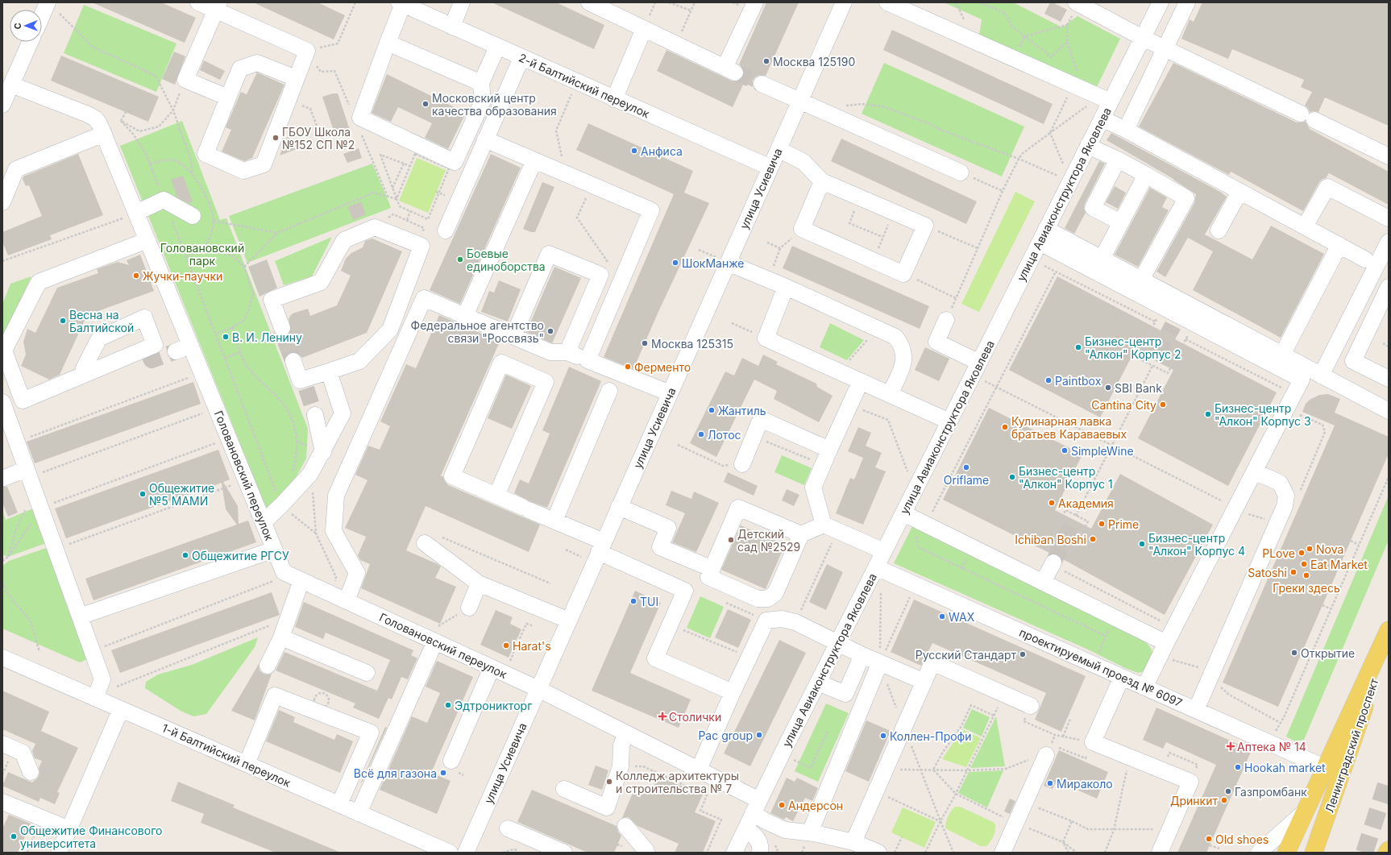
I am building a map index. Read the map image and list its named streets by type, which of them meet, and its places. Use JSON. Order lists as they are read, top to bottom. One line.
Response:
{"streets":{"main road":["Ленинградский проспект"],"street":["2-й Балтийский переулок","улица Усиевича","улица Авиаконструктора Яковлева","Головановский переулок","проектируемый проезд № 6097","1-й Балтийский переулок"]},"crossings":[["2-й Балтийский переулок","улица Усиевича"],["улица Усиевича","Головановский переулок"],["улица Авиаконструктора Яковлева","Головановский переулок"],["улица Авиаконструктора Яковлева","проектируемый проезд № 6097"]],"parks":["Головановский парк"],"places":{"other":["Москва 125190","Московский центр качества образования","ГБОУ Школа №152 СП №2","Анфиса","Боевые единоборства","ШокМанже","Жучки-паучки","Весна на Балтийской","Федеральное агентство связи \"Россвязь\"","В. И. Ленину","Москва 125315","Бизнес-центр \"Алкон\" Корпус 2","Ферменто","Paintbox","SBI Bank","Cantina City","Жантиль","Бизнес-центр \"Алкон\" Корпус 3","Кулинарная лавка братьев Караваевых","Лотос","SimpleWine","Oriflame","Бизнес-центр \"Алкон\" Корпус 1","Общежитие №5 МАМИ","Академия","Prime","Ichiban Boshi","Детский сад №2529","Бизнес-центр \"Алкон\" Корпус 4","Nova","PLove","Общежитие РГСУ","Eat Market","Satoshi","Греки здесь","TUI","WAX","Harat's","Открытие","Русский Стандарт","Эдтроникторг","Pac group","Коллен-Профи","Hookah market","Всё для газона","Колледж архитектуры и строительства № 7","Мираколо","Газпромбанк","Дринкит","Андерсон","Общежитие Финансового университета","Old shoes"],"health":["Столички","Аптека № 14"]},"north":"left"}
